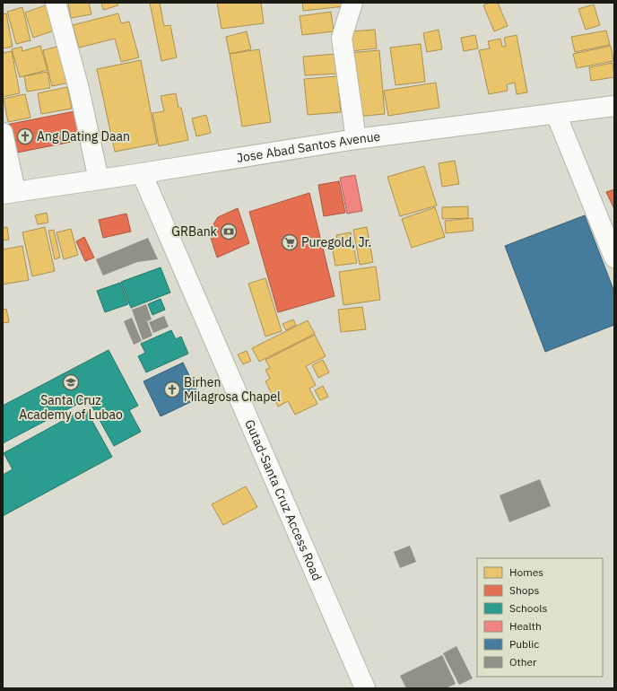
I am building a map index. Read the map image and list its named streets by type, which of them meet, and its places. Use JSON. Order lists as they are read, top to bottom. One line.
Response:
{"streets":{"main road":["Jose Abad Santos Avenue","Gutad-Santa Cruz Access Road"]},"crossings":[["Jose Abad Santos Avenue","Gutad-Santa Cruz Access Road"]],"places":{"church":["Ang Dating Daan","Birhen Milagrosa Chapel"],"bank":["GRBank"],"supermarket":["Puregold, Jr."],"school or university":["Santa Cruz Academy of Lubao"]},"legend":["Homes","Shops","Schools","Health","Public","Other"]}
